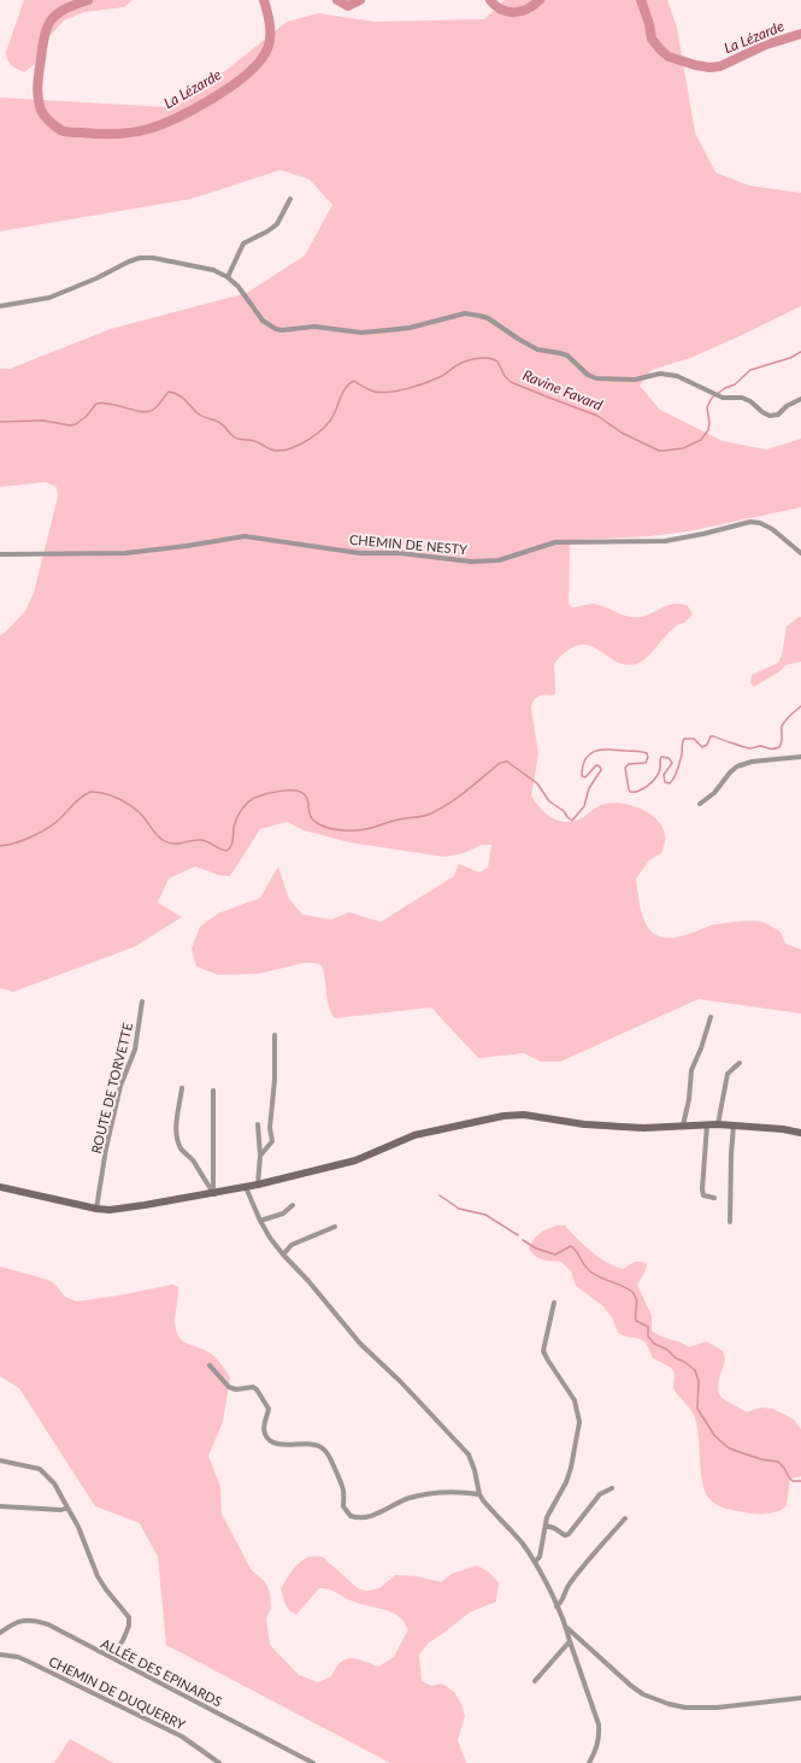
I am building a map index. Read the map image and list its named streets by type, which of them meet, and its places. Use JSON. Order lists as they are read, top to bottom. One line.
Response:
{"streets":{"street":["CHEMIN DE NESTY","ROUTE DE TORVETTE","ALLÉE DES EPINARDS","CHEMIN DE DUQUERRY"]},"water":["La Lézarde","Ravine Favard"]}
